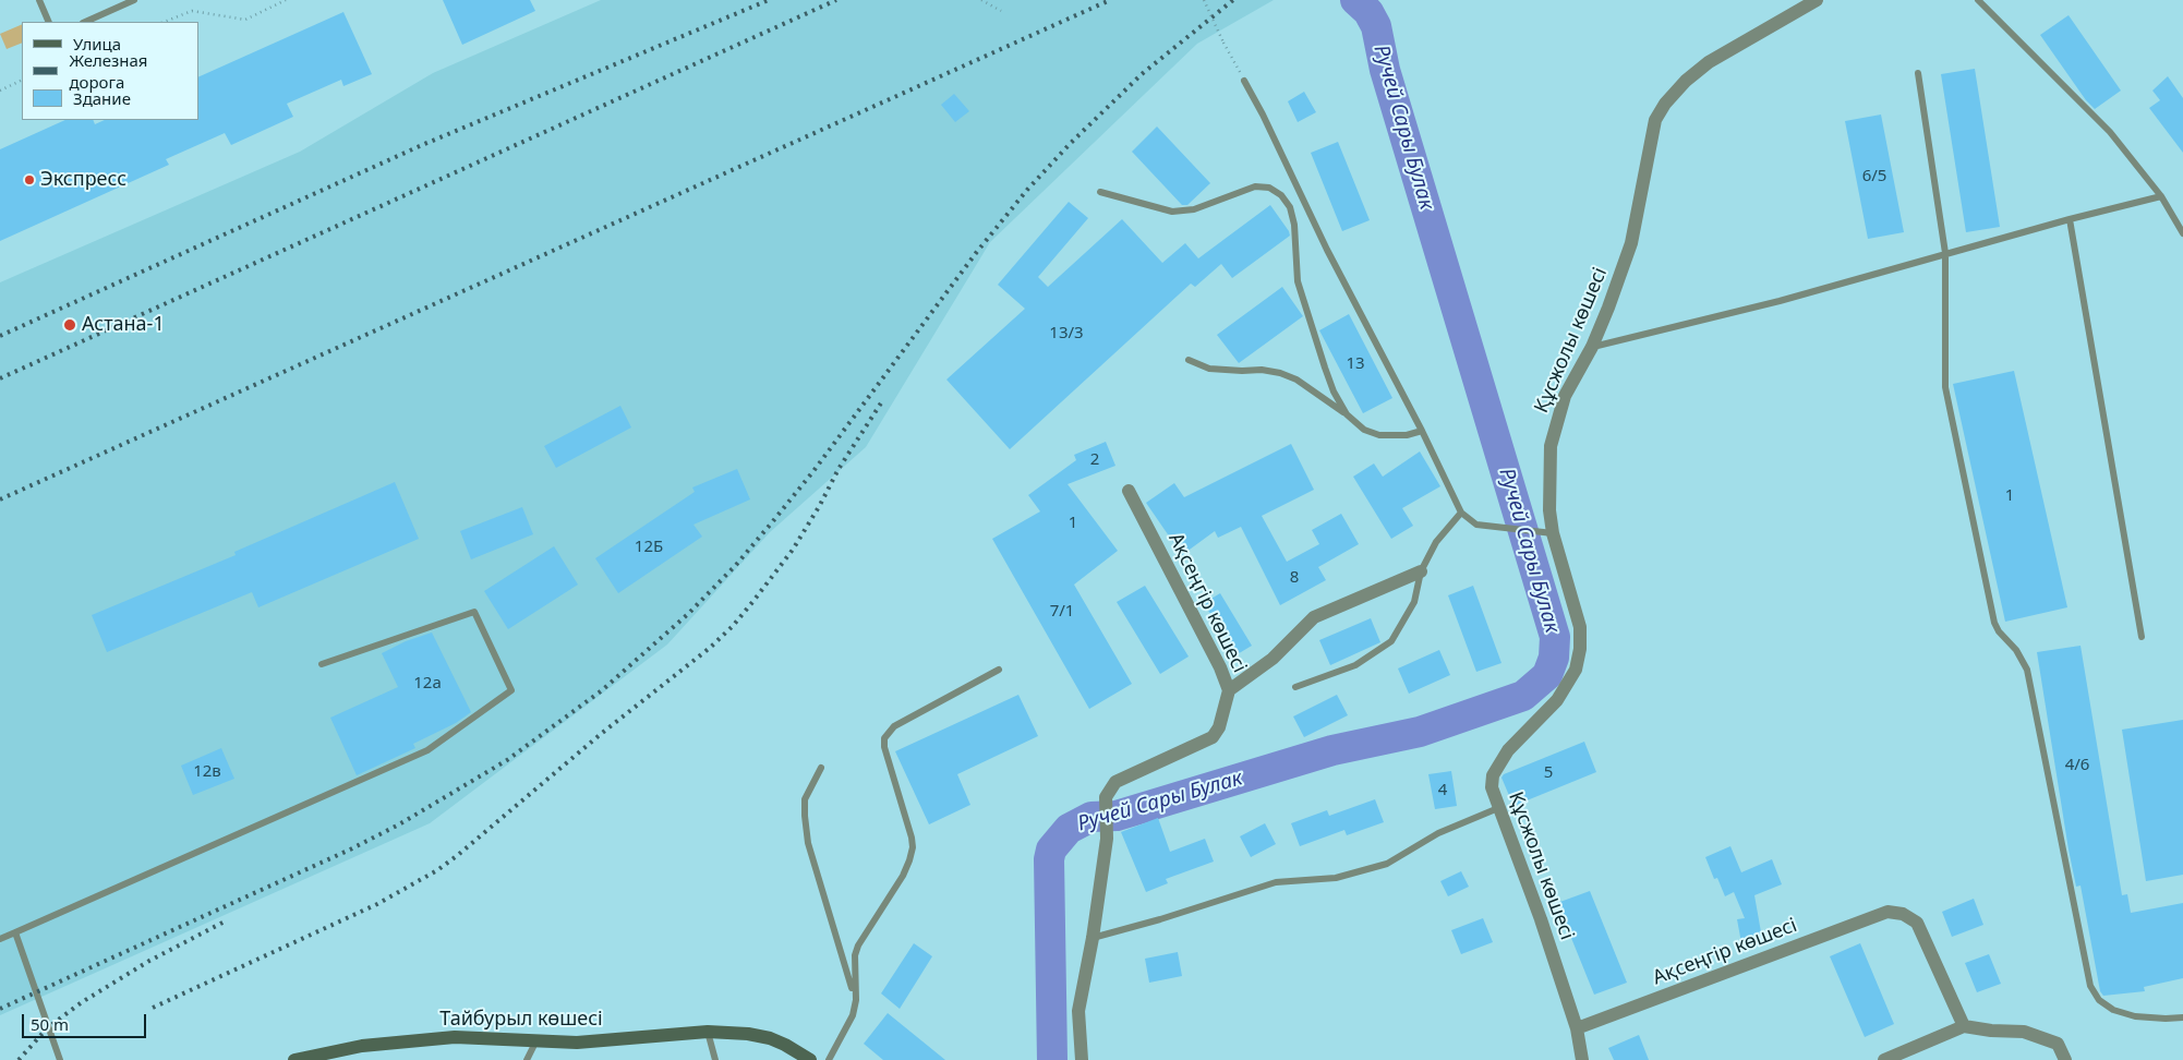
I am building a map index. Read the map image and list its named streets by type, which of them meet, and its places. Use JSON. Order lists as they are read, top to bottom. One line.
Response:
{"streets":{"main road":["Тайбурыл көшесі"],"street":["Құсжолы көшесі","Ақсеңгір көшесі"]},"crossings":[["Құсжолы көшесі","Ақсеңгір көшесі"]],"water":["Ручей Сары Булак"],"places":["Экспресс","Астана-1"],"house_numbers":["6/5","13/3","13","2","1","1","12Б","8","7/1","12а","4/6","12в","5","4"],"legend":["Улица","Железная дорога","Здание"],"scale_bar":"50 m"}
